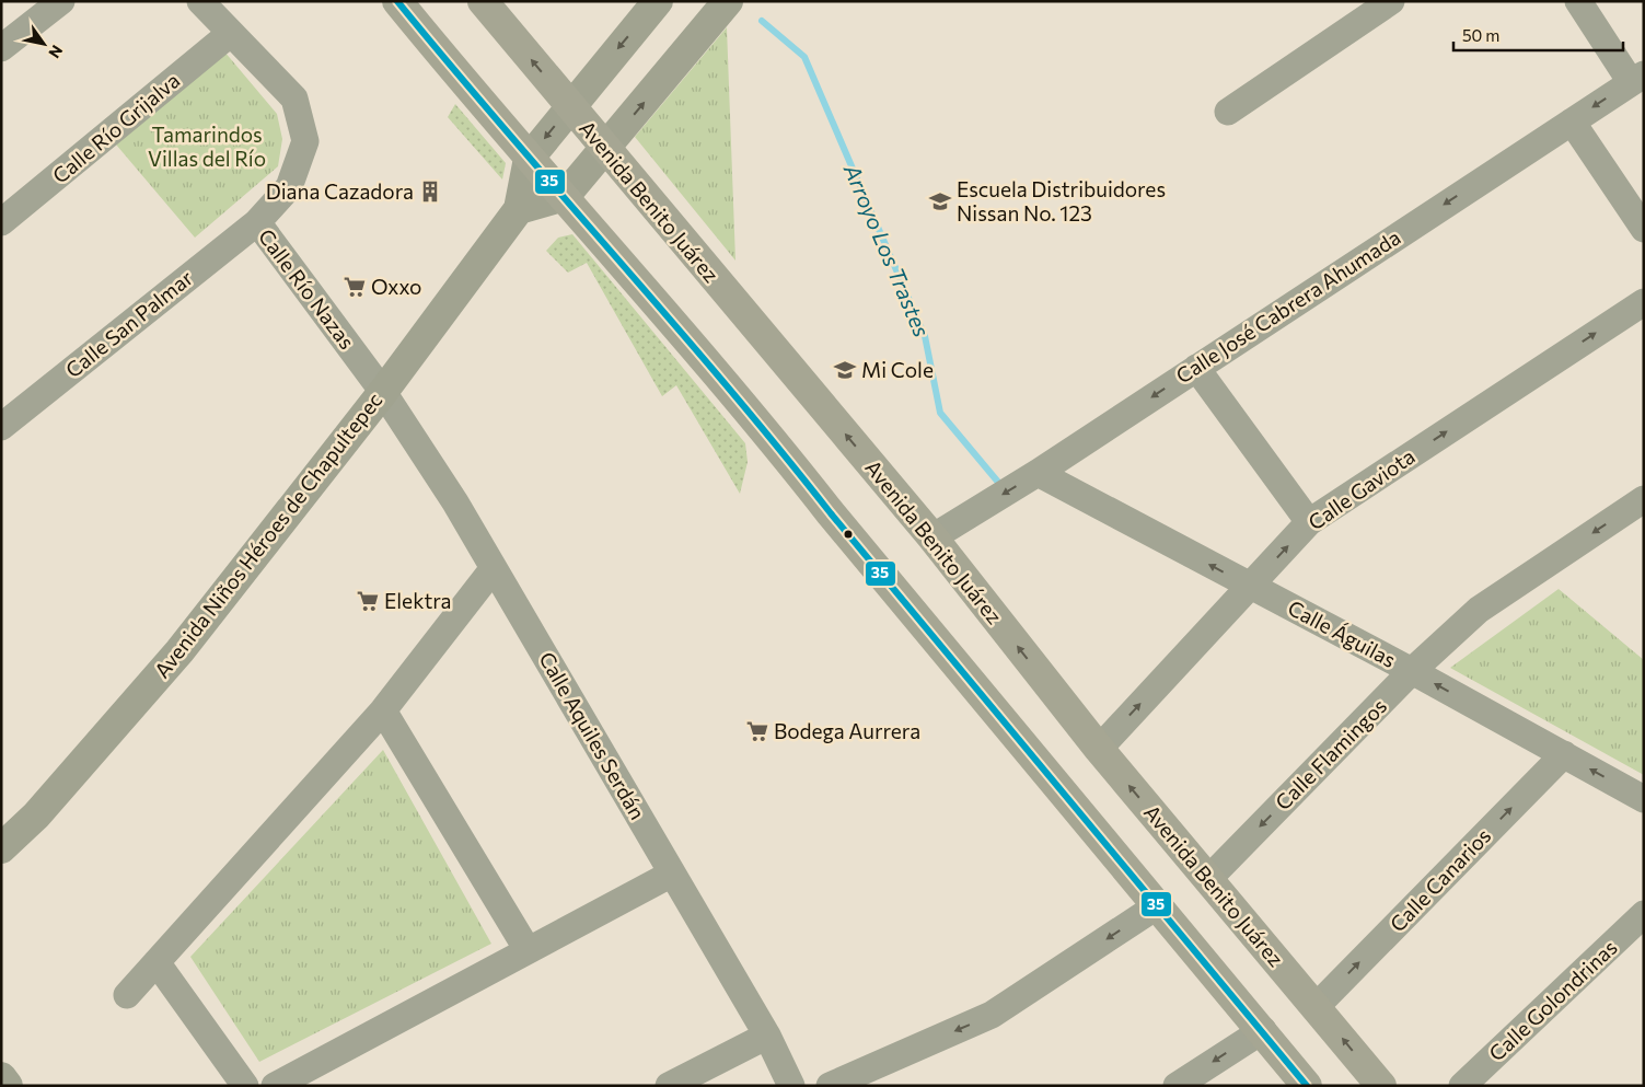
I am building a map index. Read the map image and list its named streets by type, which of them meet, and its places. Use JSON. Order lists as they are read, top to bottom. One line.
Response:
{"streets":{"main road":["Avenida Benito Juárez"],"street":["Calle Río Grijalva","Calle Río Nazas","Calle José Cabrera Ahumada","Calle San Palmar","Calle Gaviota","Avenida Niños Héroes de Chapultepec","Calle Águilas","Calle Aquiles Serdán","Calle Flamingos","Calle Canarios","Calle Golondrinas"]},"crossings":[["Calle Río Grijalva","Calle Río Nazas"],["Avenida Benito Juárez","Calle José Cabrera Ahumada"],["Avenida Benito Juárez","Calle Gaviota"],["Avenida Benito Juárez","Avenida Niños Héroes de Chapultepec"],["Avenida Benito Juárez","Calle Flamingos"],["Avenida Benito Juárez","Calle Canarios"],["Calle Río Nazas","Calle San Palmar"],["Calle Río Nazas","Avenida Niños Héroes de Chapultepec"],["Calle Río Nazas","Calle Aquiles Serdán"],["Calle José Cabrera Ahumada","Calle Águilas"],["Calle Gaviota","Calle Águilas"],["Avenida Niños Héroes de Chapultepec","Calle Aquiles Serdán"],["Calle Águilas","Calle Flamingos"],["Calle Águilas","Calle Canarios"]],"one_way":["Calle José Cabrera Ahumada","Calle Gaviota","Calle Flamingos","Calle Canarios"],"water":["Arroyo Los Trastes"],"parks":["Tamarindos Villas del Río"],"places":{"building":["Diana Cazadora"],"school or university":["Escuela Distribuidores Nissan No. 123","Mi Cole"],"supermarket":["Oxxo","Elektra","Bodega Aurrera"]},"lines":["transit line 35"],"scale_bar":"50 m","north":"bottom right"}
